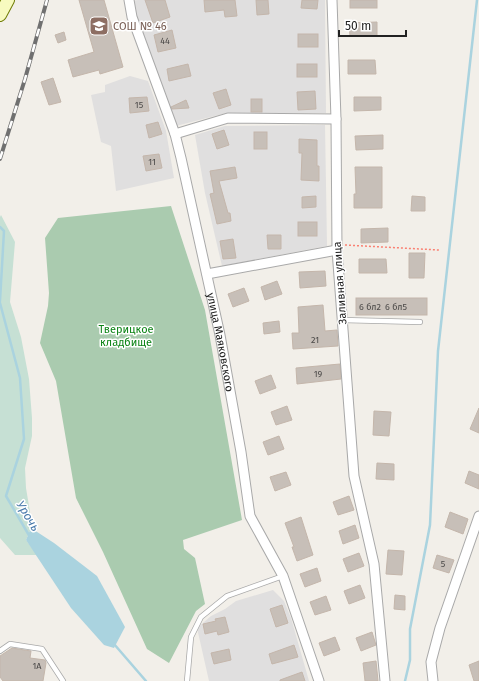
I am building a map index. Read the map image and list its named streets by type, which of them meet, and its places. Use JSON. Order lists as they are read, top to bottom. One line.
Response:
{"streets":{"street":["Заливная улица","улица Маяковского"]},"water":["Урочь"],"parks":["Тверицкое кладбище"],"places":{"school or university":["СОШ № 46"]},"house_numbers":["44","15","11","6 бл2","6 бл5","21","19","5","1А"],"scale_bar":"50 m"}
